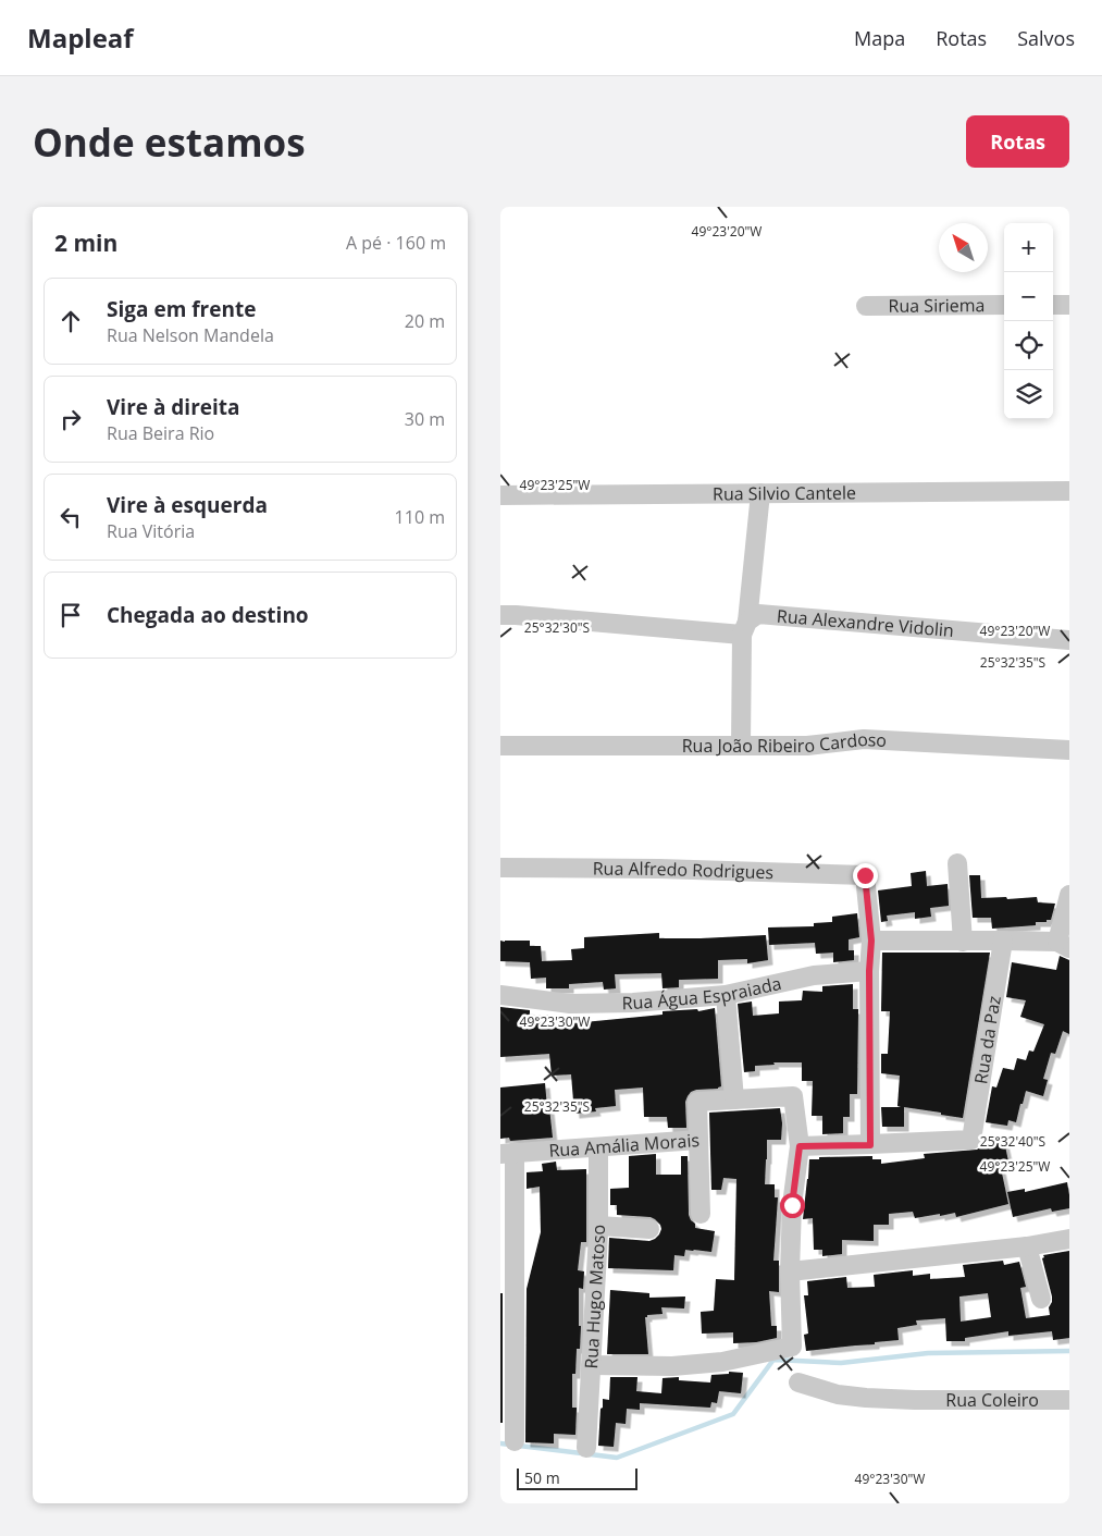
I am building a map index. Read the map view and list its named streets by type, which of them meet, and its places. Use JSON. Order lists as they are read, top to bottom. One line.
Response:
{"streets":{"street":["Rua Siriema","Rua Silvio Cantele","Rua Alexandre Vidolin","Rua João Ribeiro Cardoso","Rua Alfredo Rodrigues","Rua Água Espraiada","Rua da Paz","Rua Amália Morais","Rua Hugo Matoso","Rua Coleiro"]},"crossings":[["Rua Amália Morais","Rua Hugo Matoso"]],"scale_bar":"50 m","north":"top left","page":{"header":"Mapleaf","nav":["Mapa","Rotas","Salvos"],"buttons":"Rotas","title":"Onde estamos","heading":["2 min","A pé · 160 m"],"map_buttons":["+","−"],"list":[["Siga em frente","Rua Nelson Mandela","20 m"],["Vire à direita","Rua Beira Rio","30 m"],["Vire à esquerda","Rua Vitória","110 m"],"Chegada ao destino"],"scale":"50 m"},"coordinates":["49°23'20\"W","49°23'25\"W","25°32'30\"S","25°32'35\"S","49°23'30\"W","25°32'40\"S"]}
